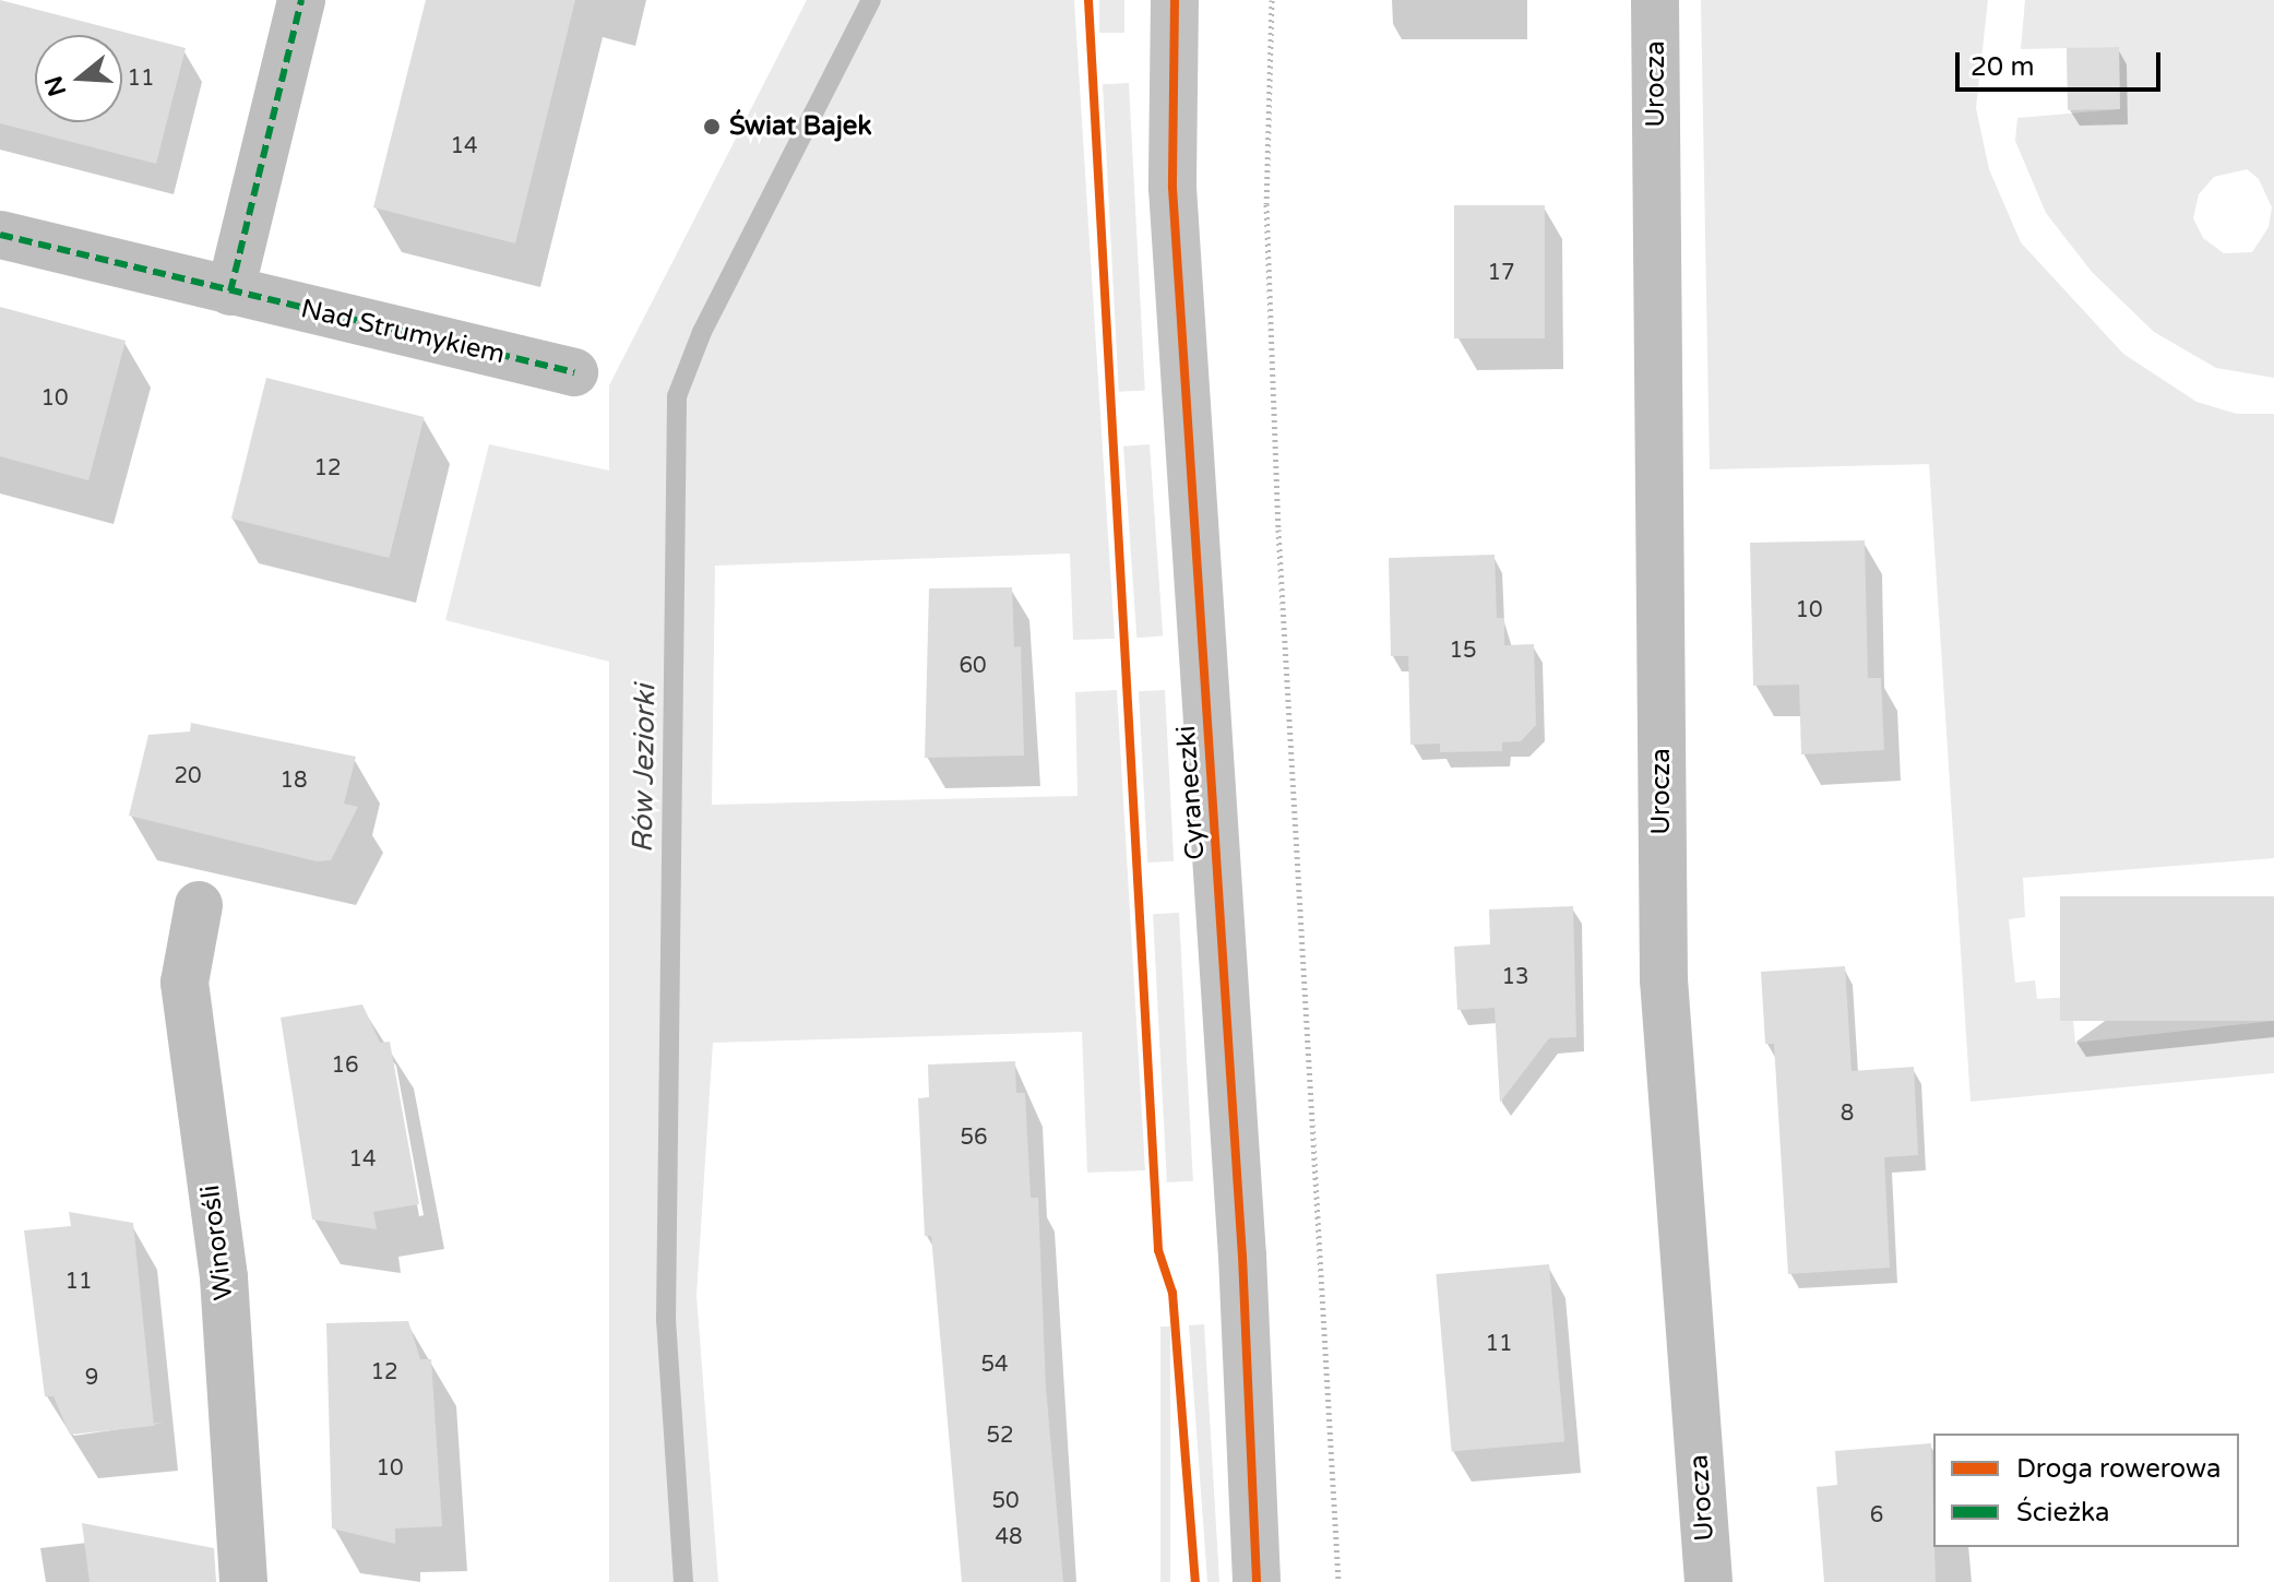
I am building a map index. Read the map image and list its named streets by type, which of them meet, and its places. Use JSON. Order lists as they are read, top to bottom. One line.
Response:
{"streets":{"street":["Urocza","Nad Strumykiem","Cyraneczki","Winorośli"]},"water":["Rów Jeziorki"],"places":["Świat Bajek"],"house_numbers":["11","14","17","10","12","10","15","60","20","18","13","16","8","56","14","11","11","54","12","9","52","10","50","6","48"],"legend":["Droga rowerowa","Ścieżka"],"scale_bar":"20 m","north":"left"}
